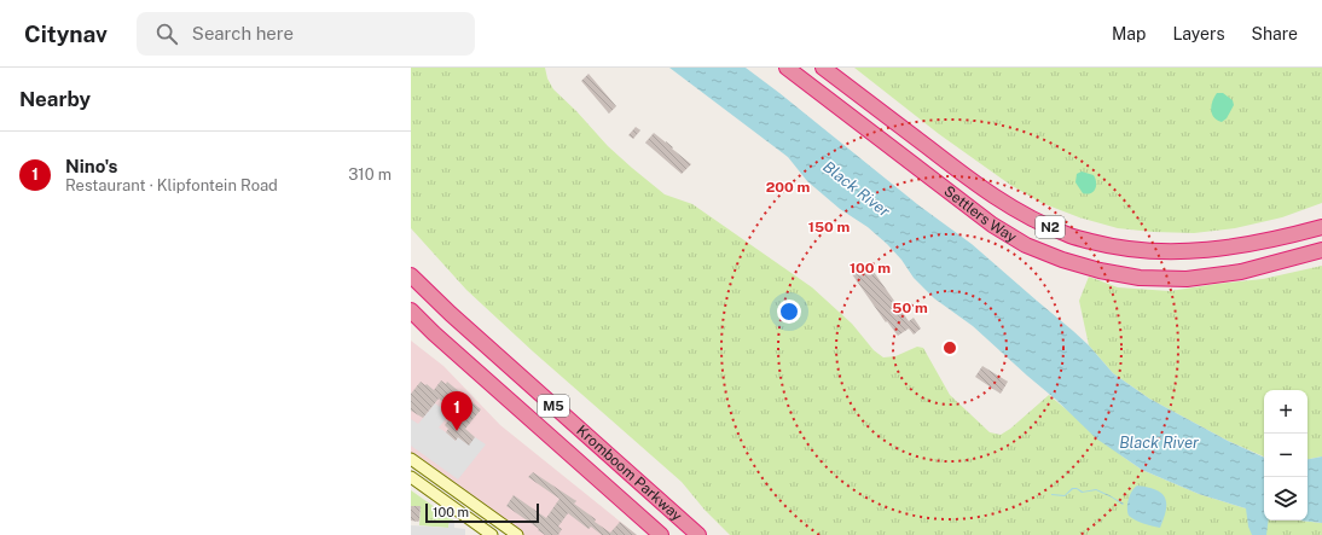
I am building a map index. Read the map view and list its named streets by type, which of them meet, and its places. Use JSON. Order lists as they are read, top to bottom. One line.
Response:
{"streets":{"highway":["Settlers Way","N2","M5","Kromboom Parkway"]},"water":["Black River"],"scale_bar":"100 m","page":{"header":"Citynav","search":"Search here","nav":["Map","Layers","Share"],"heading":"Nearby","list":[{"mark":"1","name":"Nino's","note":"Restaurant · Klipfontein Road","value":"310 m"}],"map_buttons":["+","−"],"pins":"1","scale":"100 m"},"rings":["200 m","150 m","100 m","50 m"]}
